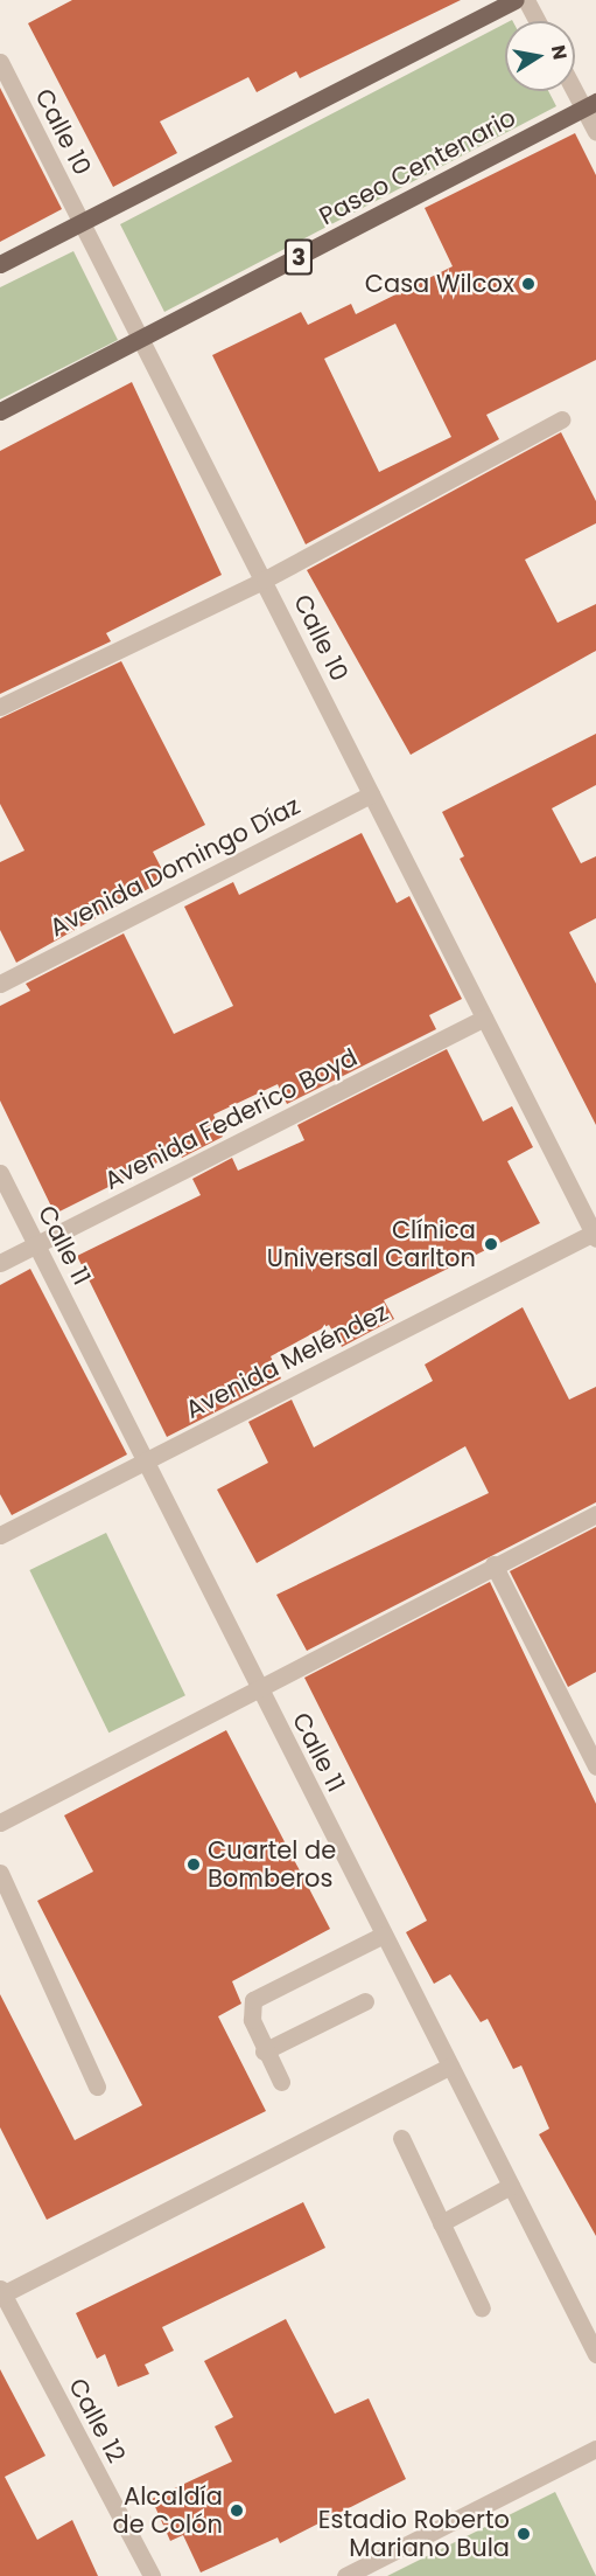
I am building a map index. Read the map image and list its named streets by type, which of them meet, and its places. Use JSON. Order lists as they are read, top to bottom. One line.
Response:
{"streets":{"main road":["Paseo Centenario","3"],"street":["Calle 10","Avenida Domingo Díaz","Avenida Federico Boyd","Calle 11","Avenida Meléndez","Calle 12"]},"crossings":[["Calle 10","Paseo Centenario"],["Calle 10","Avenida Domingo Díaz"],["Calle 10","Avenida Federico Boyd"],["Calle 10","Avenida Meléndez"],["Avenida Federico Boyd","Calle 11"],["Calle 11","Avenida Meléndez"]],"places":["Casa Wilcox","Clínica Universal Carlton","Cuartel de Bomberos","Alcaldía de Colón","Estadio Roberto Mariano Bula"],"north":"right"}
